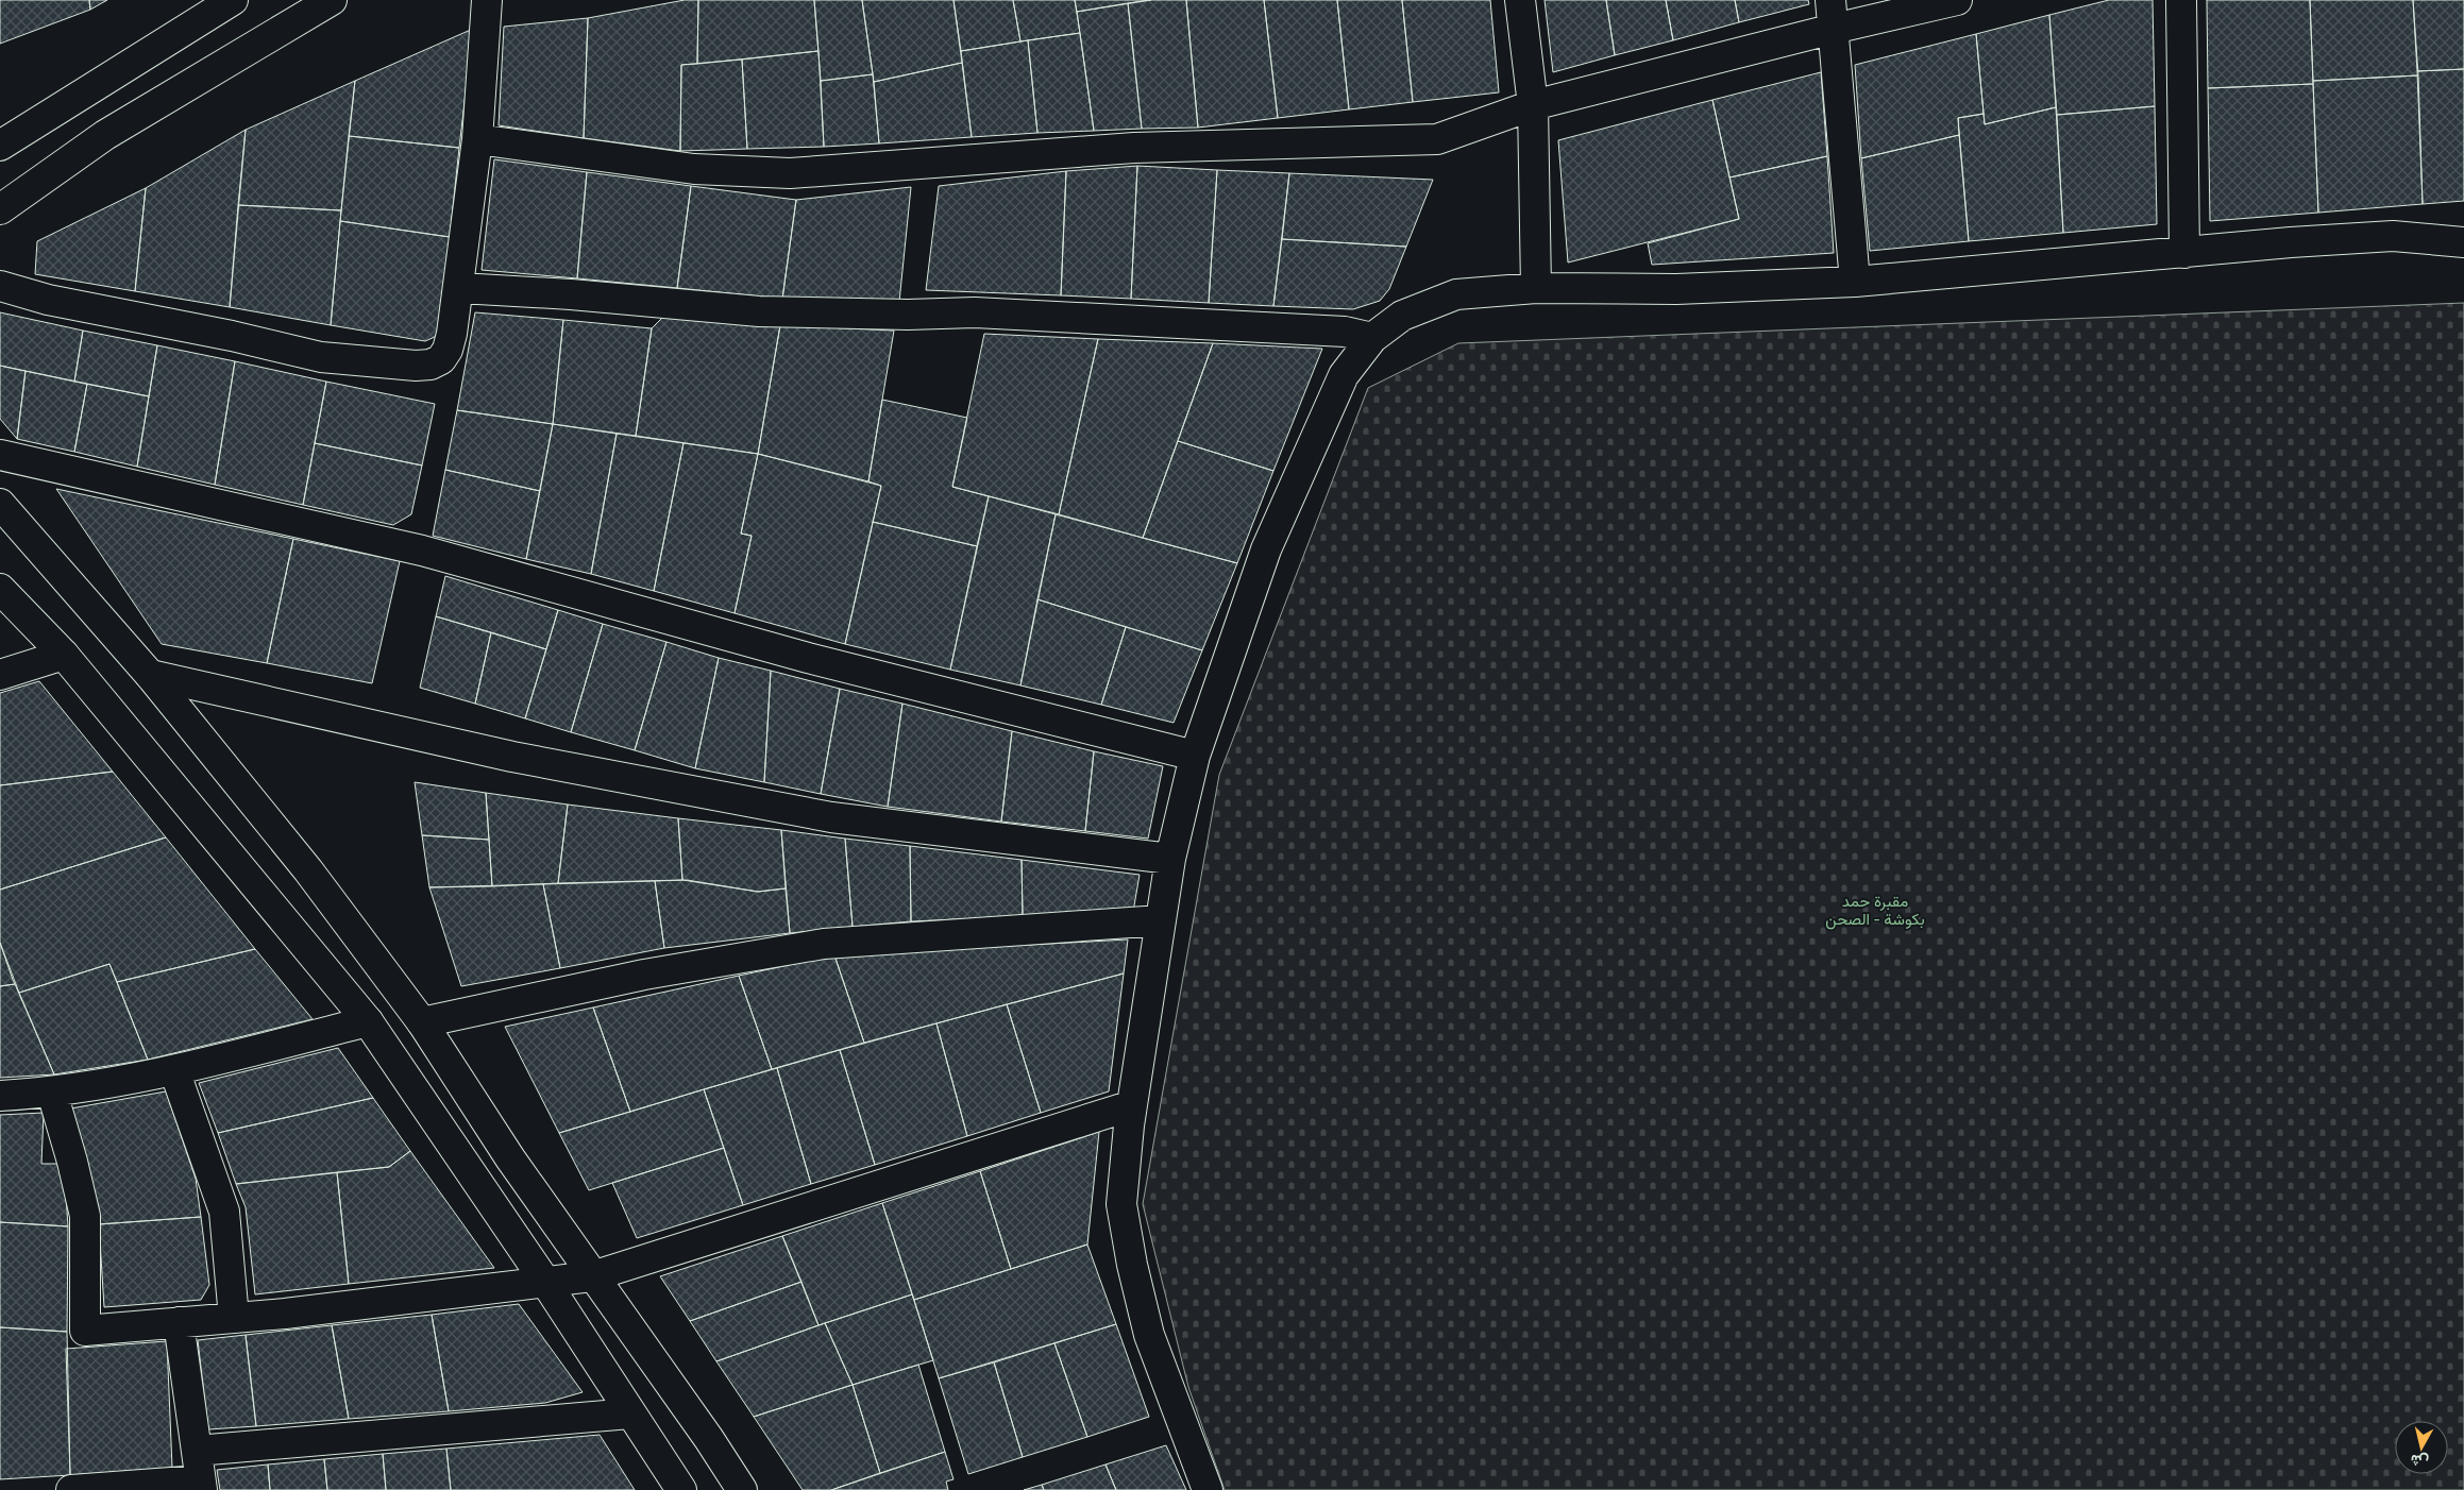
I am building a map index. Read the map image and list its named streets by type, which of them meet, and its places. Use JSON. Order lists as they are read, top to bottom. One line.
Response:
{"parks":["مقبرة حمد بكوشة - الصحن"],"north":"bottom"}
